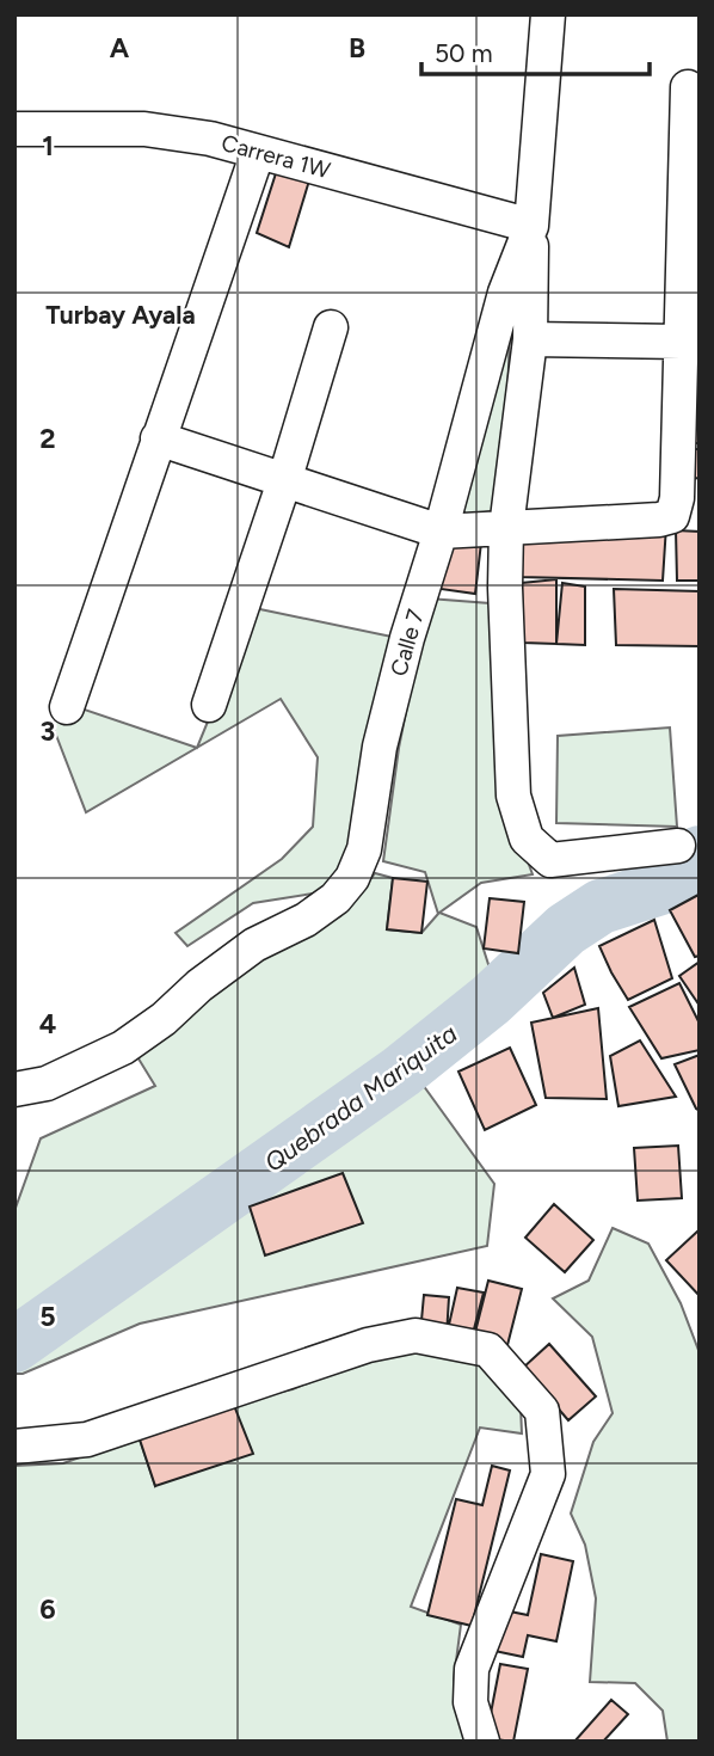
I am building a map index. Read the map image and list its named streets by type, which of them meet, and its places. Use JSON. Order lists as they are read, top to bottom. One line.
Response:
{"streets":{"street":["Carrera 1W","Calle 7"]},"crossings":[["Carrera 1W","Calle 7"]],"districts":["Turbay Ayala"],"water":["Quebrada Mariquita"],"scale_bar":"50 m","grid":{"columns":["A","B"],"rows":["1","2","3","4","5","6"]}}
